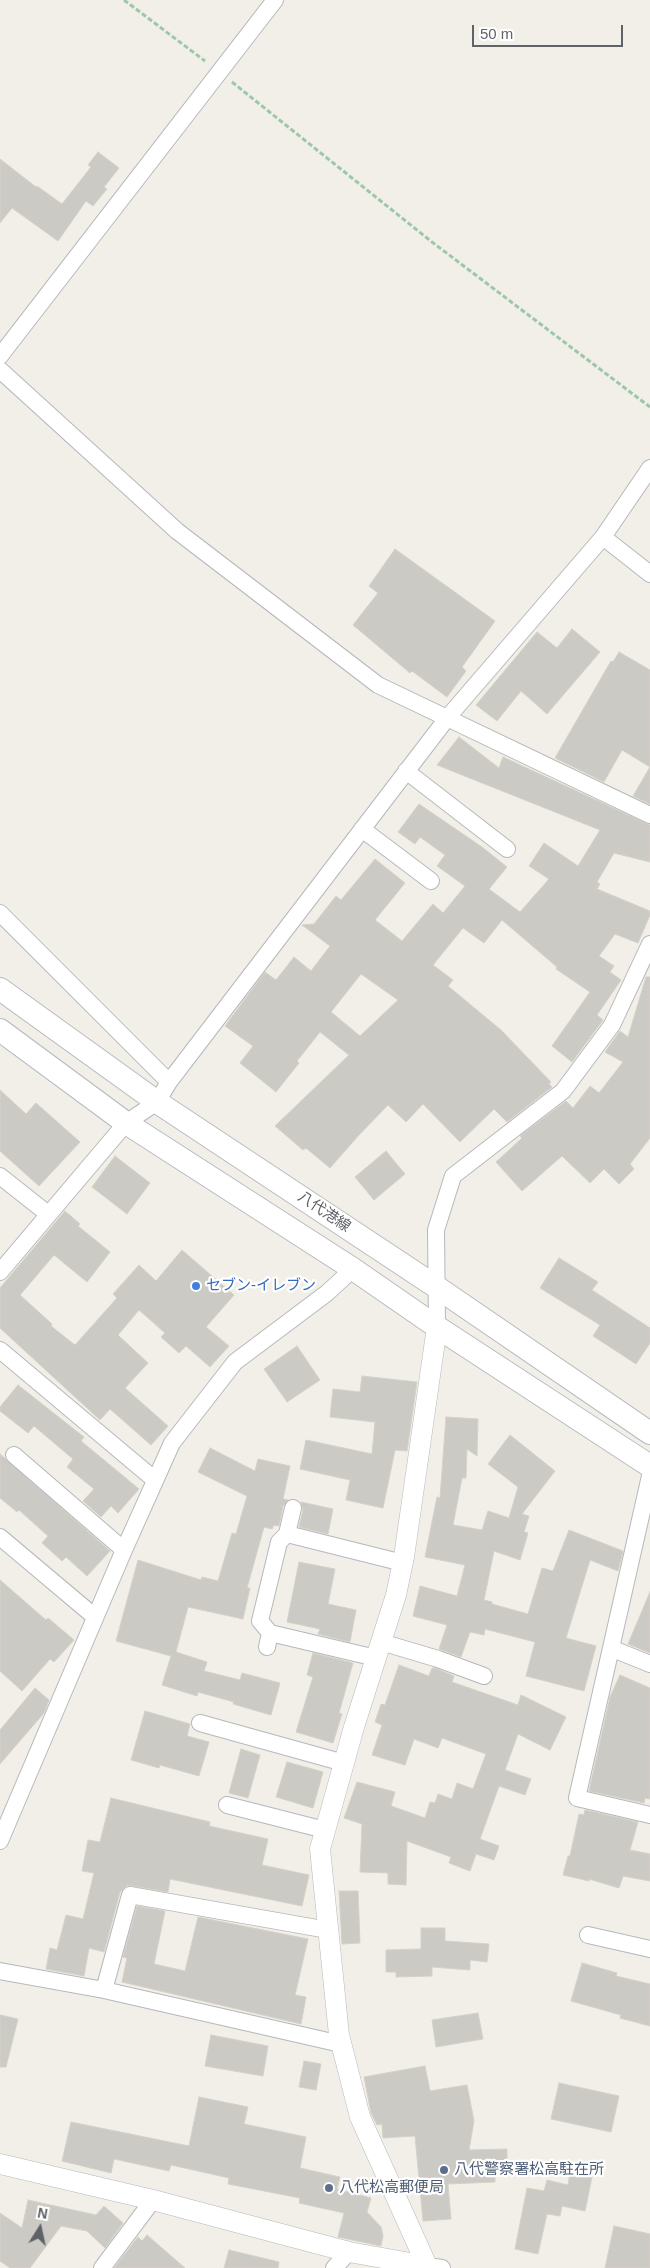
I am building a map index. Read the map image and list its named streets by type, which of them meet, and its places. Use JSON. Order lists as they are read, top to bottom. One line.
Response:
{"streets":{"main road":["八代港線"]},"places":["セブン-イレブン","八代警察署松高駐在所","八代松高郵便局"],"scale_bar":"50 m","north":"top"}
